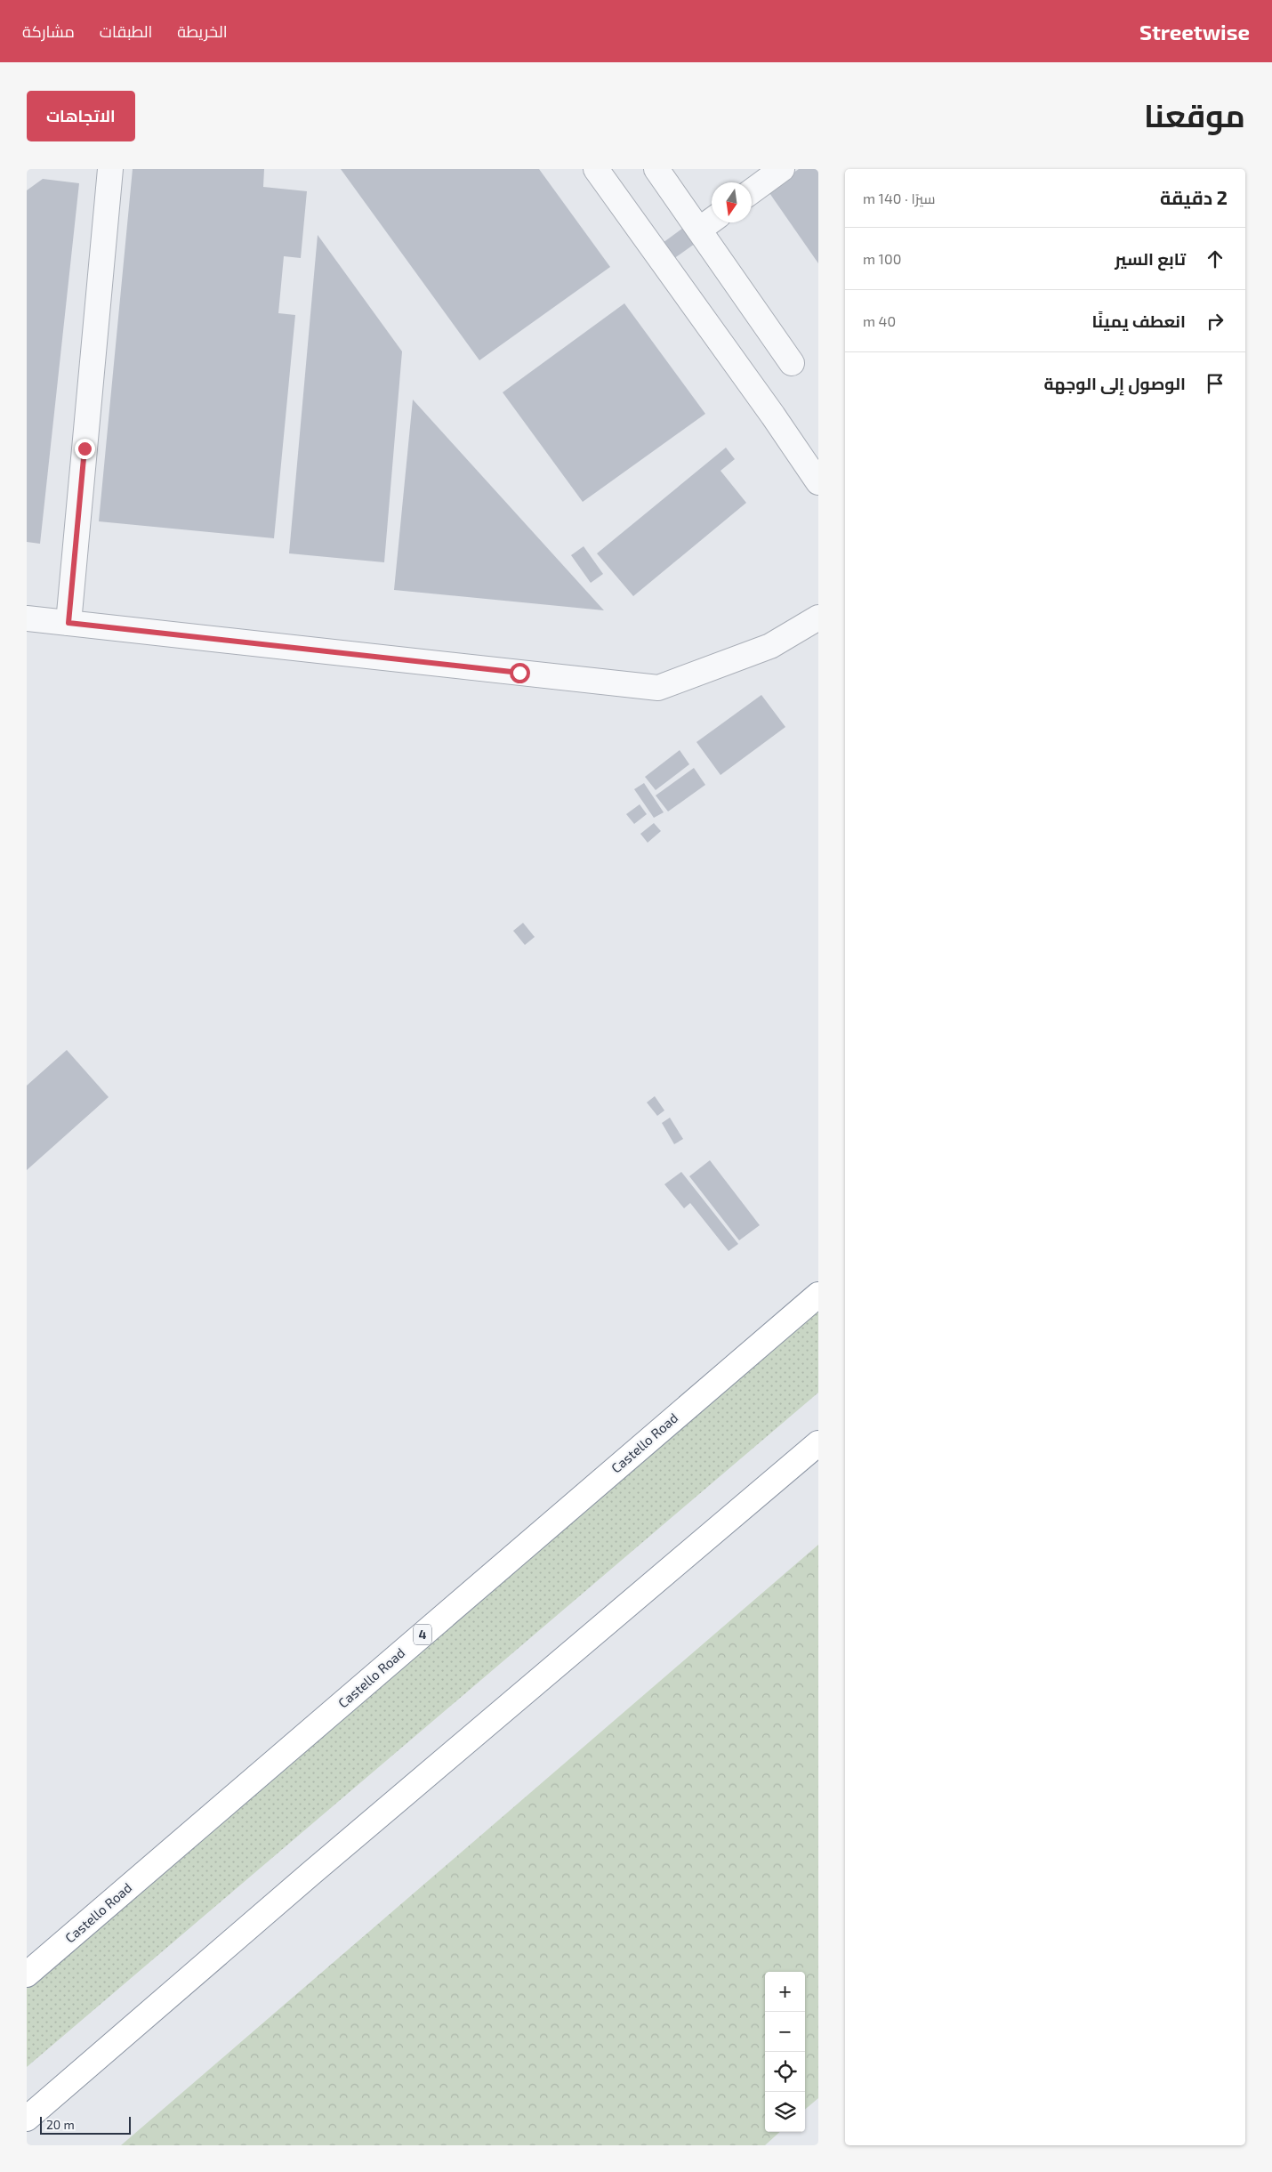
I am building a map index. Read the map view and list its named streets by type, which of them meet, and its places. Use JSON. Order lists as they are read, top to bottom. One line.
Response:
{"streets":{"highway":["Castello Road","4"]},"scale_bar":"20 m","north":"bottom","page":{"header":"Streetwise","nav":["الخريطة","الطبقات","مشاركة"],"title":"موقعنا","buttons":"الاتجاهات","heading":["2 دقيقة","سيرًا · 140 m"],"list":[["تابع السير","100 m"],["انعطف يمينًا","40 m"],"الوصول إلى الوجهة"],"map_buttons":["+","−"],"scale":"20 m"}}
